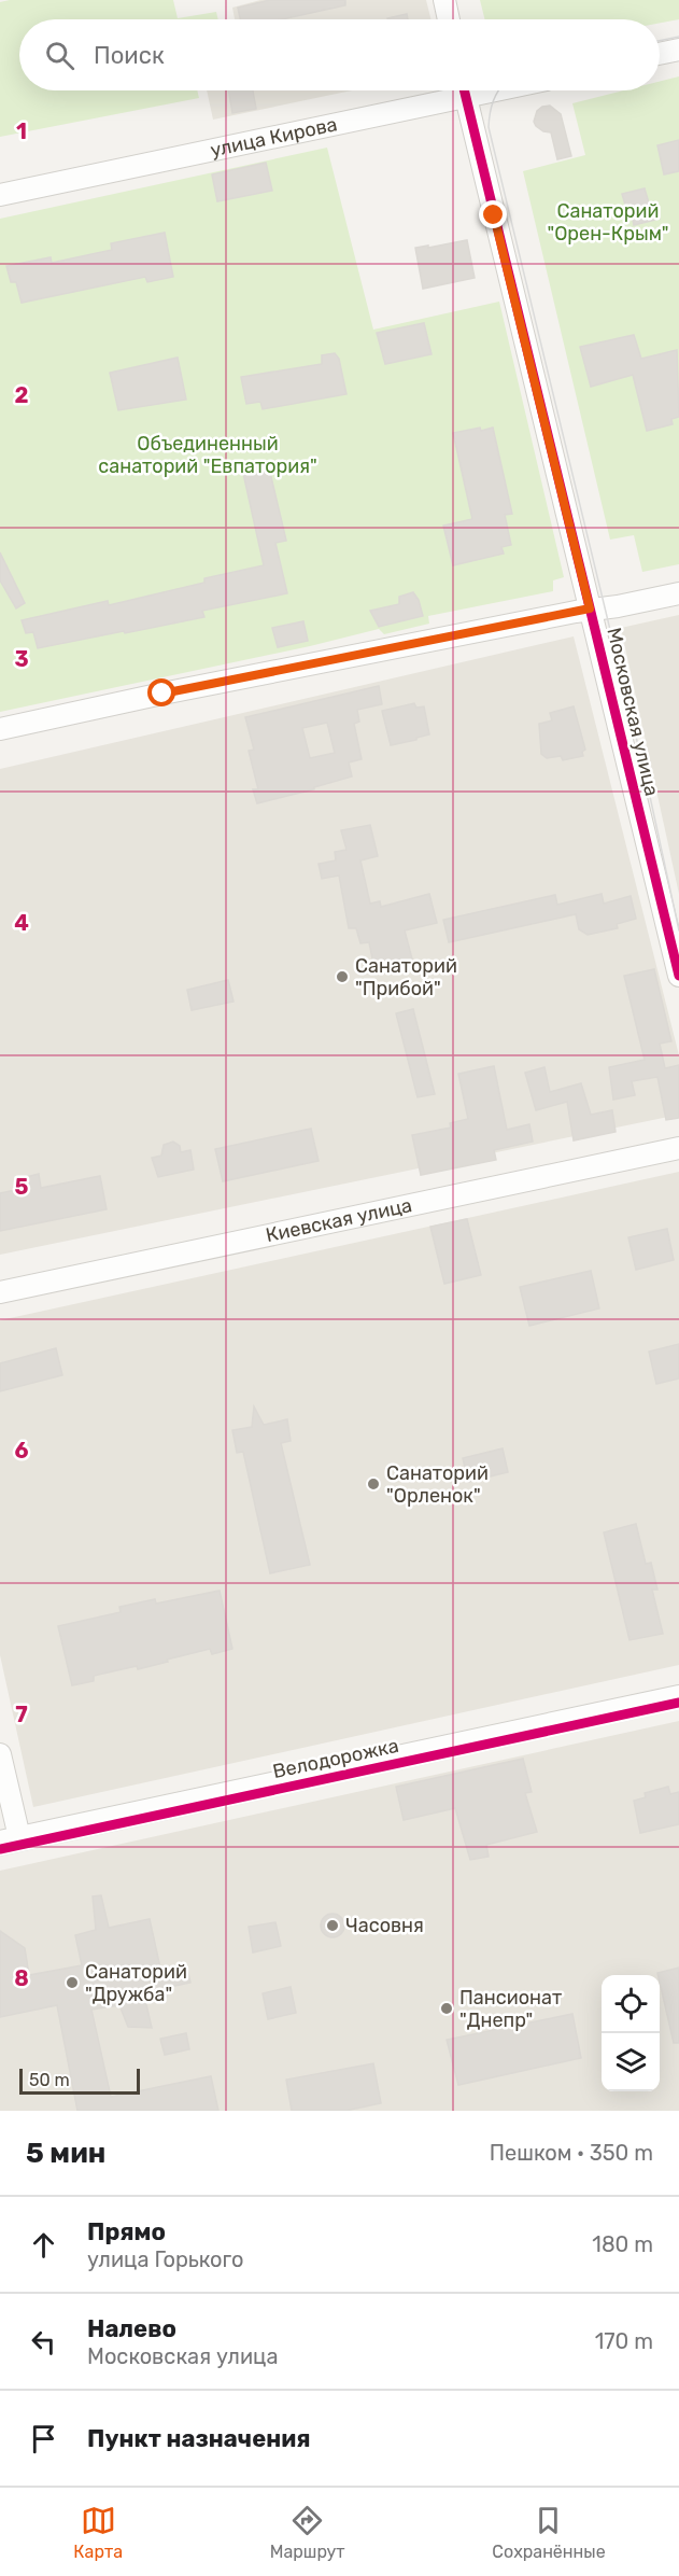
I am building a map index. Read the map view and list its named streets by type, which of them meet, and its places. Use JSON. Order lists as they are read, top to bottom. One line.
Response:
{"streets":{"street":["улица Кирова","Московская улица","Киевская улица"],"cycle path":["Велодорожка"]},"parks":["Санаторий \"Орен-Крым\"","Объединенный санаторий \"Евпатория\""],"places":["Санаторий \"Прибой\"","Санаторий \"Орленок\"","Часовня","Санаторий \"Дружба\"","Пансионат \"Днепр\""],"scale_bar":"50 m","page":{"search":"Поиск","scale":"50 m","heading":["5 мин","Пешком · 350 m"],"list":[["Прямо","улица Горького","180 m"],["Налево","Московская улица","170 m"],"Пункт назначения"],"nav":["Карта","Маршрут","Сохранённые"]},"grid":{"rows":["1","2","3","4","5","6","7","8"]}}
